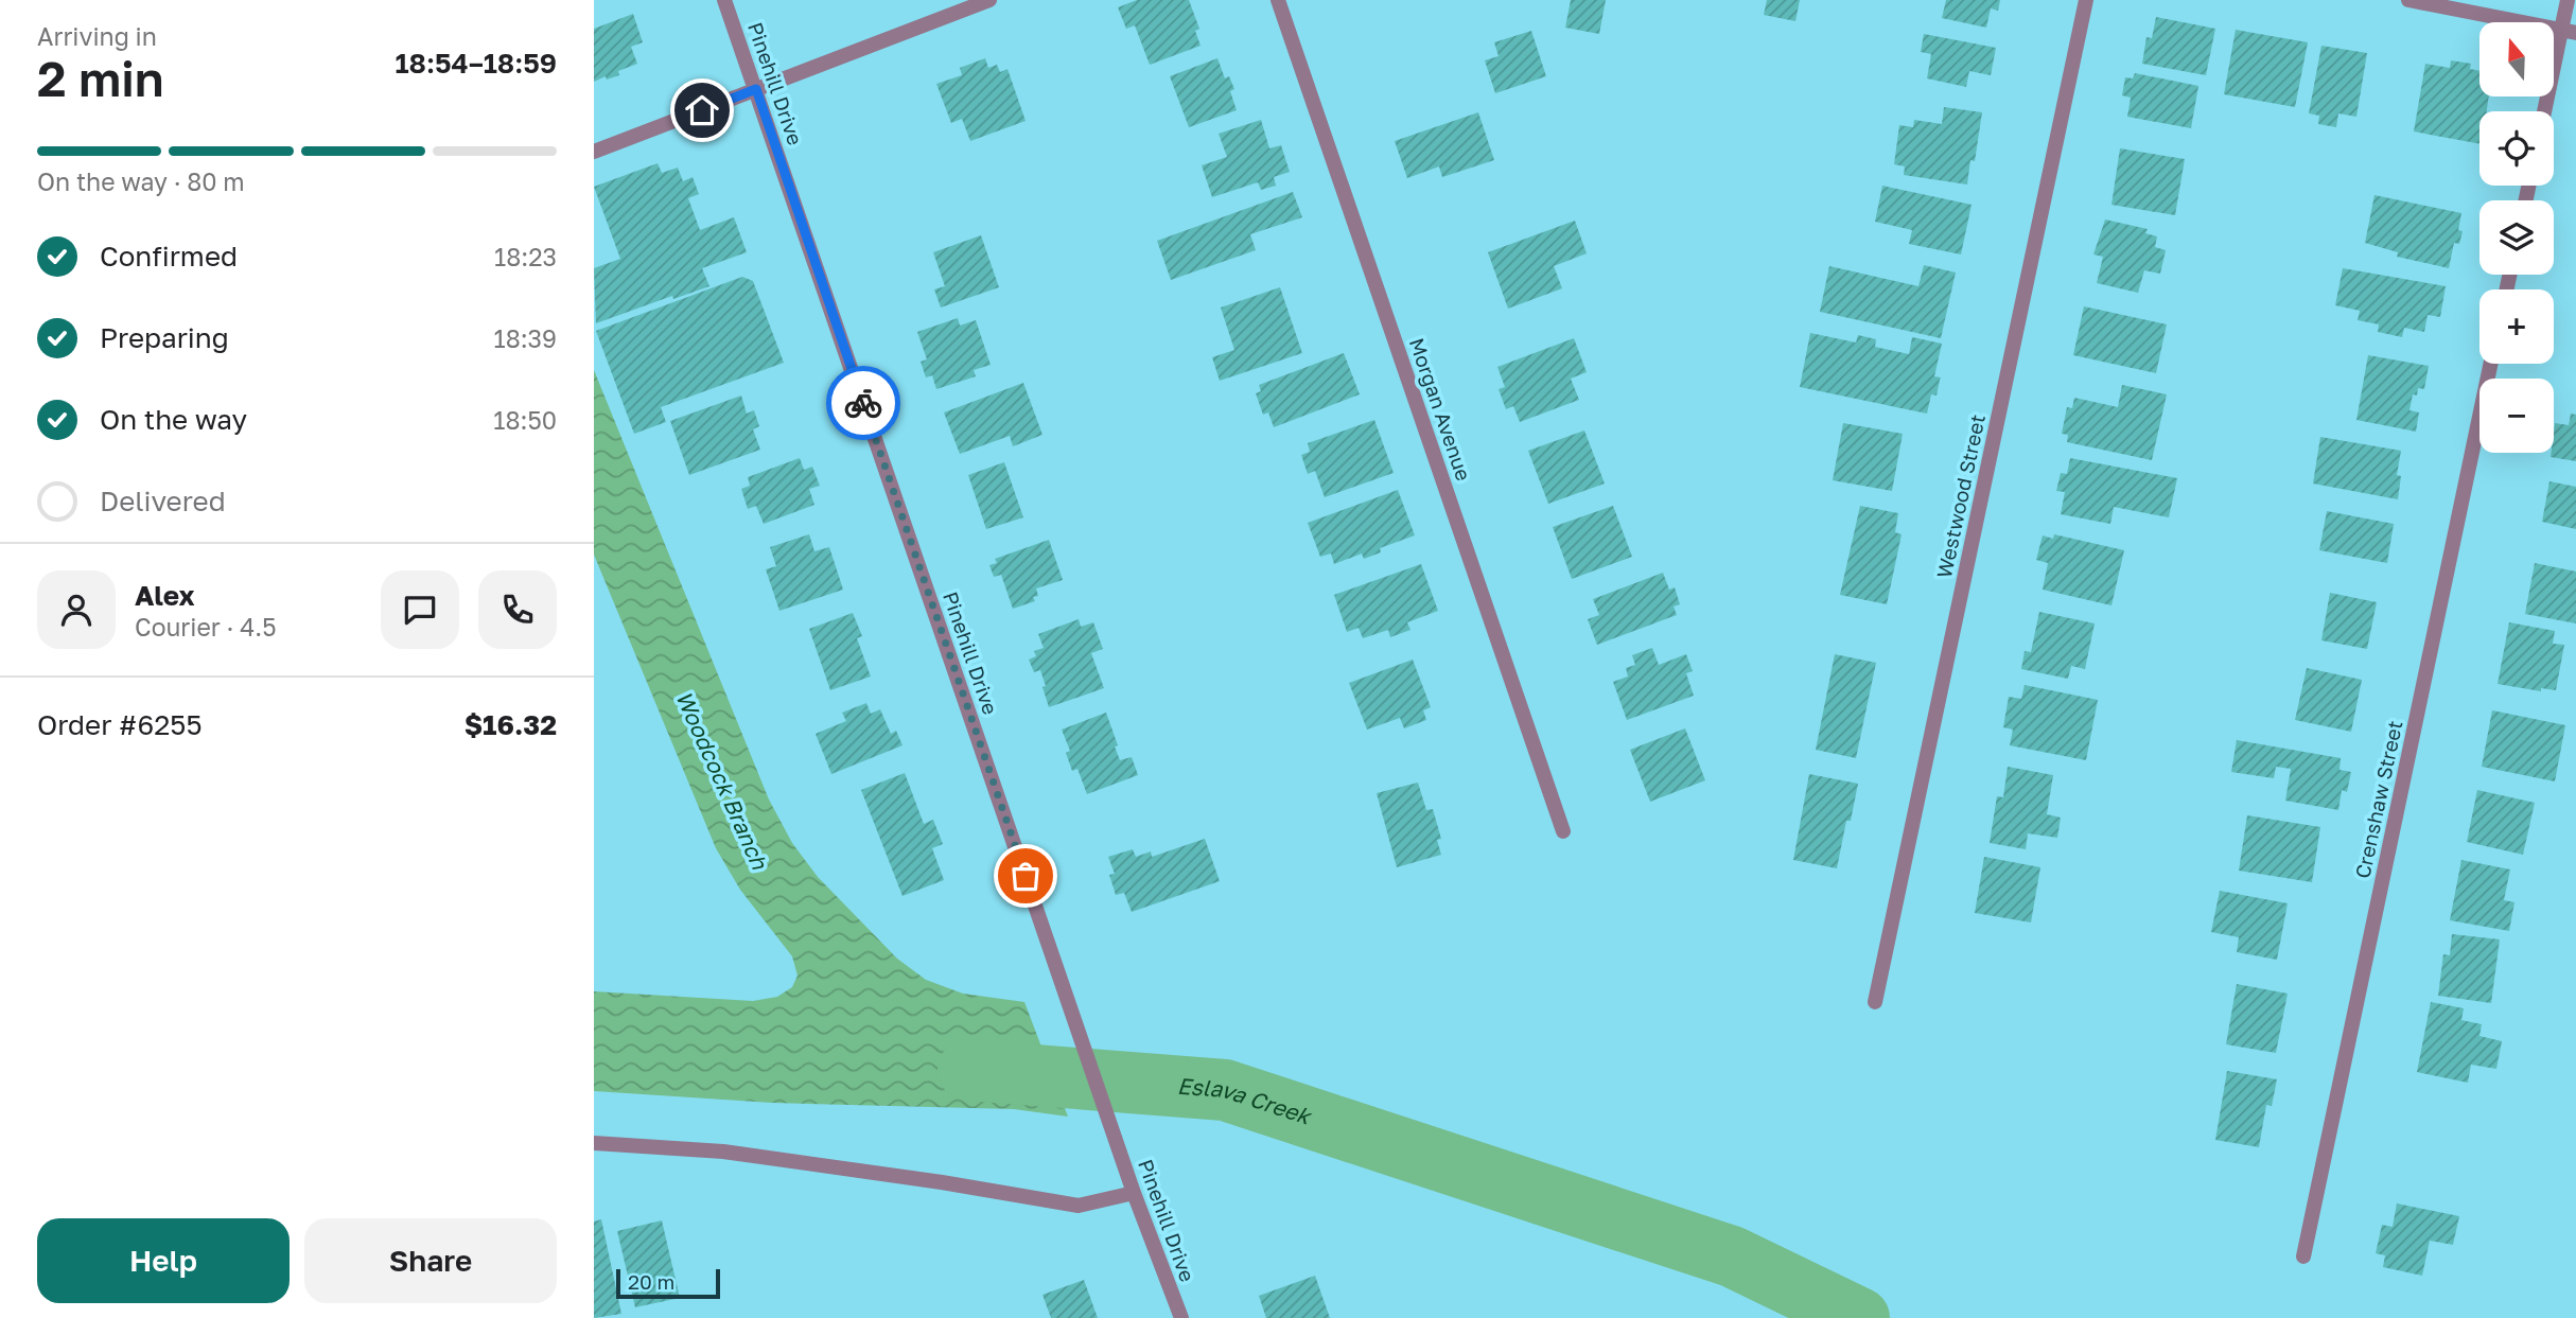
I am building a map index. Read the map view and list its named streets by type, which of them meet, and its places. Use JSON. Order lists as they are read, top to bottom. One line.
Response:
{"streets":{"street":["Pinehill Drive","Morgan Avenue","Westwood Street","Crenshaw Street"]},"water":["Woodcock Branch","Eslava Creek"],"scale_bar":"20 m","north":"top","page":{"heading":["2 min","Arriving in","18:54–18:59"],"panel":["Alex","Courier · 4.5","Order #6255","$16.32"],"map_buttons":["+","−"],"bar":"On the way · 80 m","list":[["Confirmed","18:23"],["Preparing","18:39"],["On the way","18:50"],"Delivered"],"buttons":["Help","Share"],"scale":"20 m"}}
